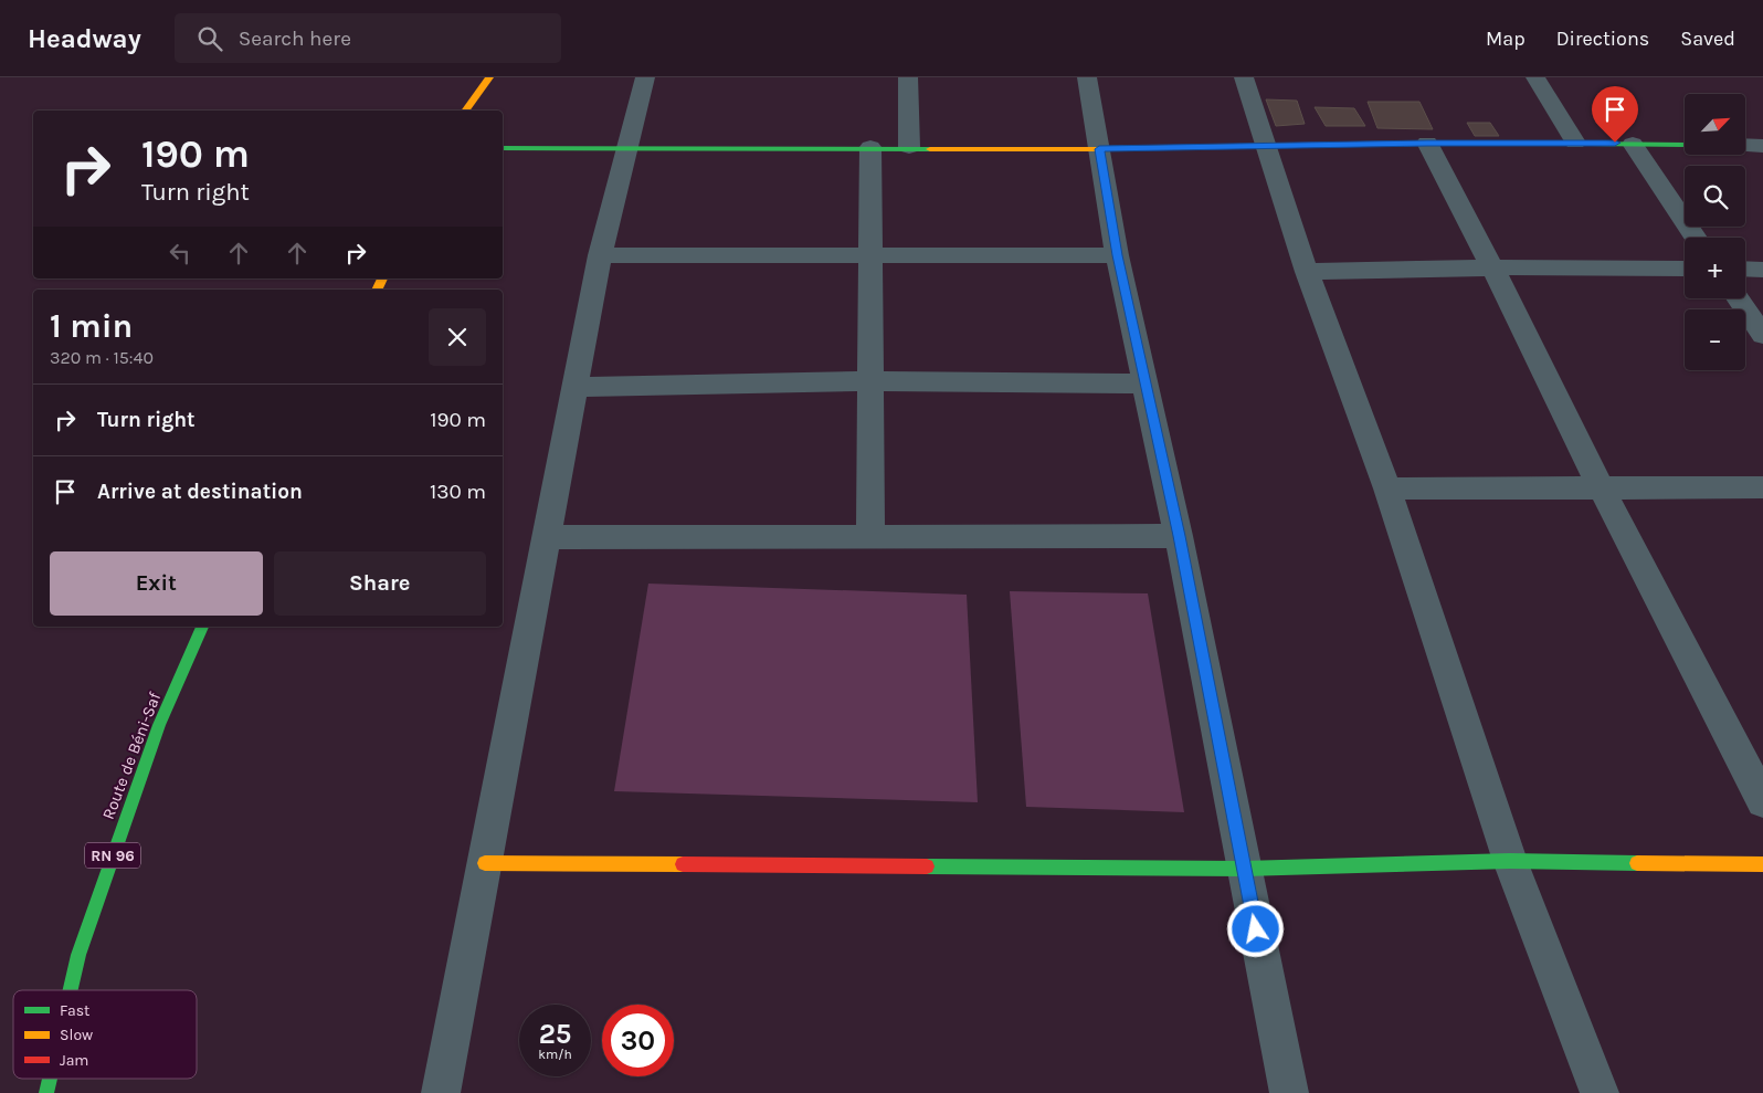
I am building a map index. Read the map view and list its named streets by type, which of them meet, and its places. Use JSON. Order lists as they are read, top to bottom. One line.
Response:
{"streets":{"street":["Route de Béni-Saf","RN 96"]},"legend":["Fast","Slow","Jam"],"north":"top right","page":{"header":"Headway","search":"Search here","nav":["Map","Directions","Saved"],"map_buttons":["+","−"],"turn":["190 m","Turn right"],"heading":["1 min","320 m · 15:40"],"list":[{"name":"Turn right","value":"190 m"},{"name":"Arrive at destination","value":"130 m"}],"buttons":["Exit","Share"],"speed":"25 km/h","limit":"30"}}
